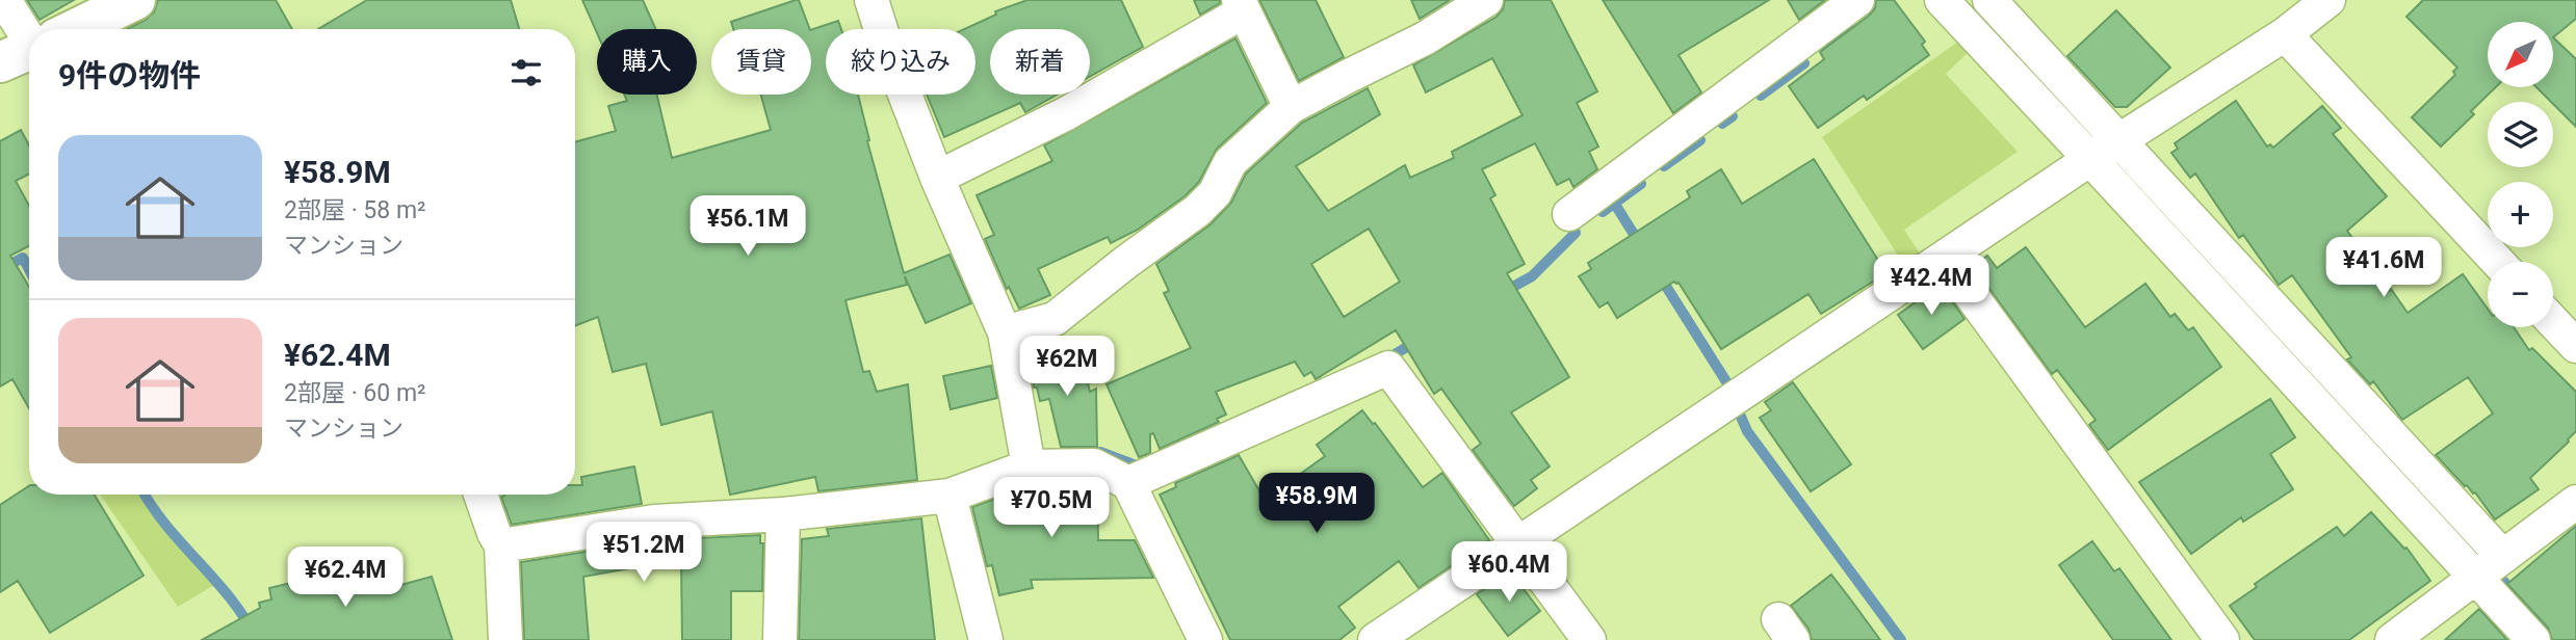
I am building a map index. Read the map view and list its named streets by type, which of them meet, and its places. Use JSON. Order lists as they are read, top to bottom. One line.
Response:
{"north":"bottom left","page":{"map_buttons":["+","−"],"chip":["購入","賃貸","絞り込み","新着"],"heading":"9件の物件","list":[{"name":"¥58.9M","note":"2部屋 · 58 m² · マンション"},{"name":"¥62.4M","note":"2部屋 · 60 m² · マンション"}],"price":["¥56.1M","¥41.6M","¥42.4M","¥62M","¥58.9M","¥70.5M","¥51.2M","¥60.4M","¥62.4M"]}}
